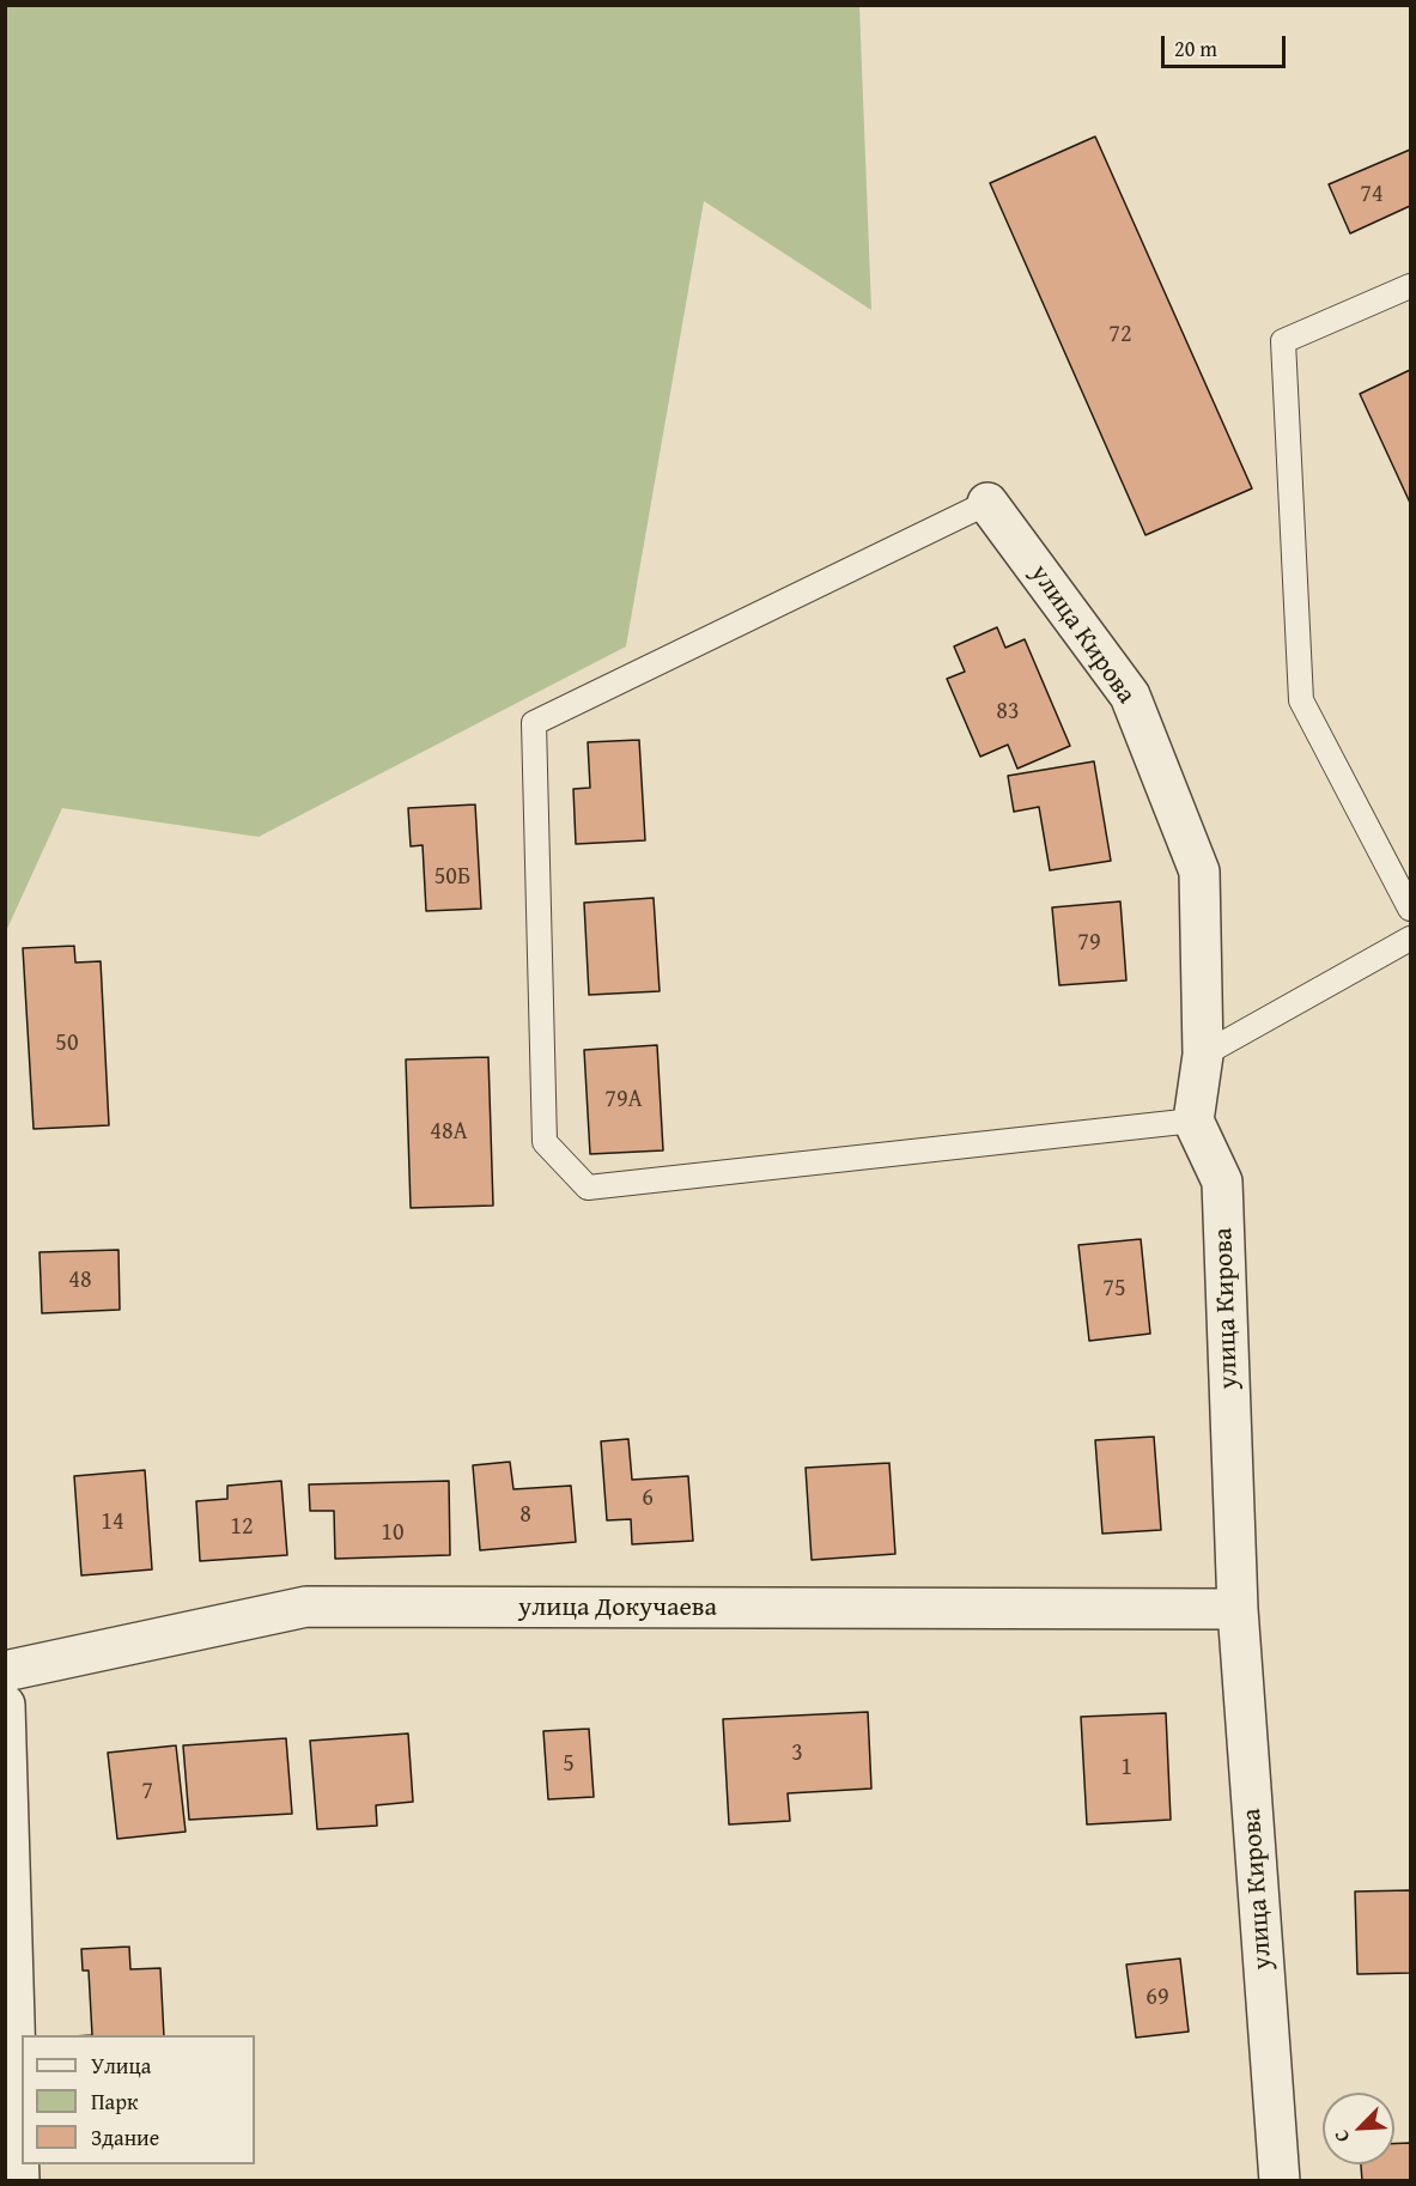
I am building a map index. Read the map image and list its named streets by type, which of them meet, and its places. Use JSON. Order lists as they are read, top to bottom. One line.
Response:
{"streets":{"street":["улица Кирова","улица Докучаева"]},"crossings":[["улица Кирова","улица Докучаева"]],"house_numbers":["74","72","83","50Б","79","50","79А","48А","48","75","6","8","14","12","10","3","5","1","7","69"],"legend":["Улица","Парк","Здание"],"scale_bar":"20 m","north":"bottom left"}
